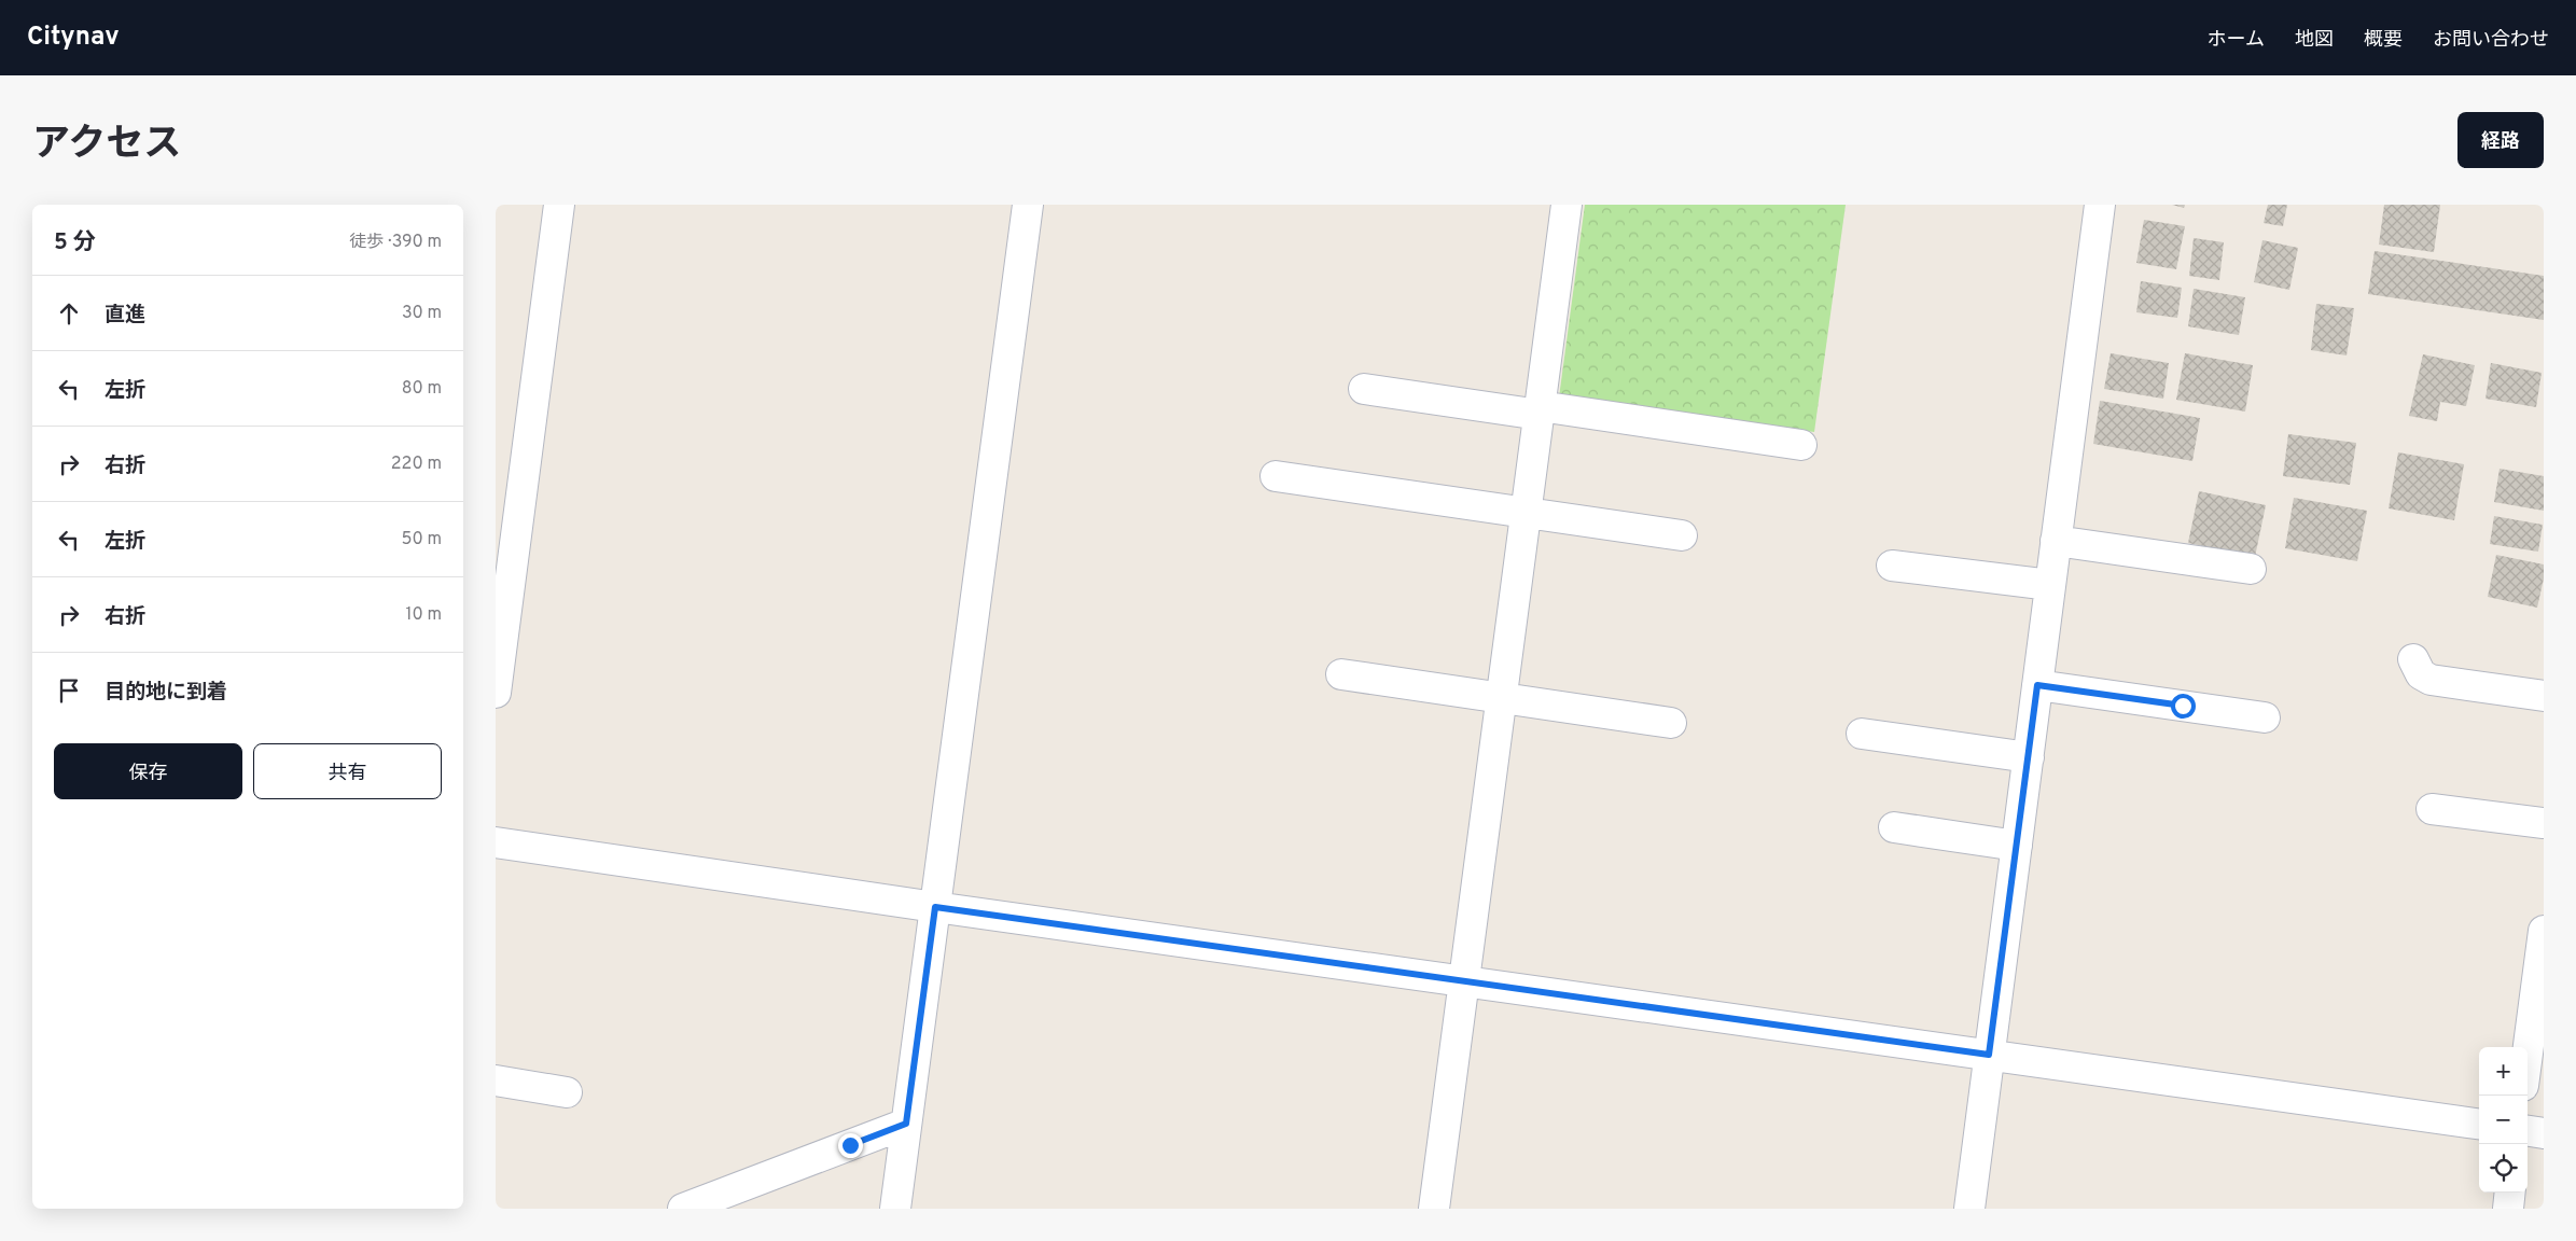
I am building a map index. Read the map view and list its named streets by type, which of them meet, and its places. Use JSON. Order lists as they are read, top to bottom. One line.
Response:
{"page":{"header":"Citynav","nav":["ホーム","地図","概要","お問い合わせ"],"title":"アクセス","buttons":["経路",["保存","共有"]],"heading":["5 分","徒歩 · 390 m"],"list":[["直進","30 m"],["左折","80 m"],["右折","220 m"],["左折","50 m"],["右折","10 m"],"目的地に到着"],"map_buttons":["+","−"]}}
